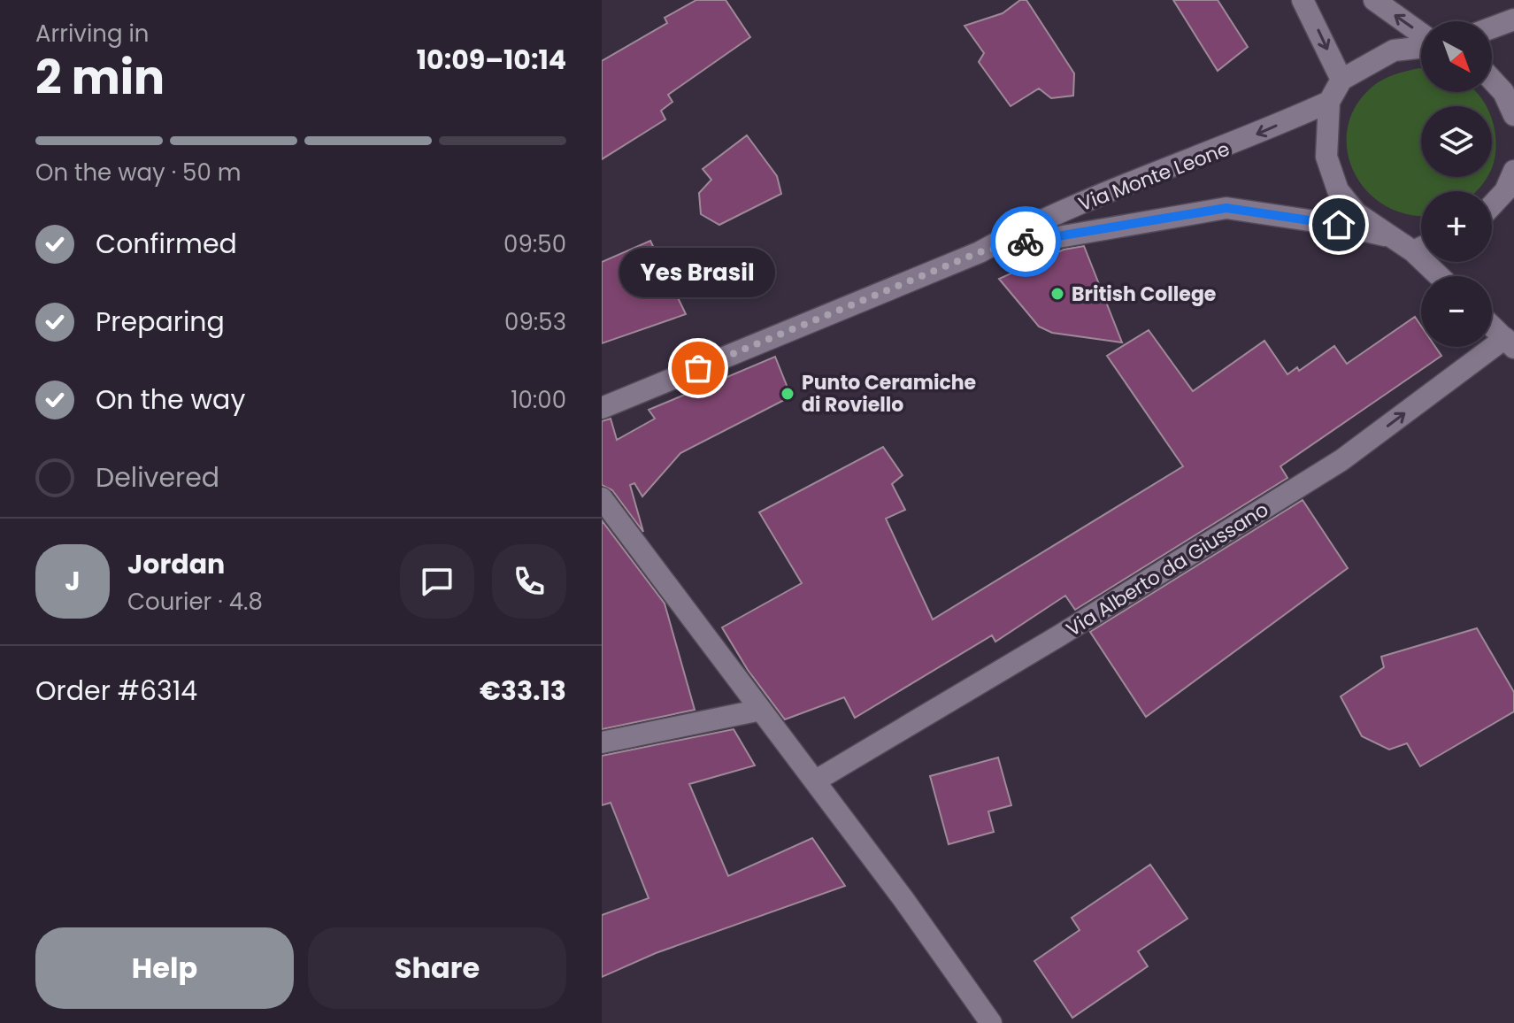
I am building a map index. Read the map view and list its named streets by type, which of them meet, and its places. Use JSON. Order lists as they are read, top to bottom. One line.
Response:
{"streets":{"street":["Via Monte Leone","Via Alberto da Giussano"]},"one_way":["Via Alberto da Giussano"],"places":["British College","Yes Brasil","Punto Ceramiche di Roviello"],"north":"bottom right","page":{"heading":["2 min","Arriving in","10:09–10:14"],"panel":["Jordan","Courier · 4.8","Order #6314","€33.13"],"map_buttons":["+","−"],"bar":"On the way · 50 m","list":[["Confirmed","09:50"],["Preparing","09:53"],["On the way","10:00"],"Delivered"],"bubble":"Yes Brasil","round":"J","buttons":["Help","Share"]}}
